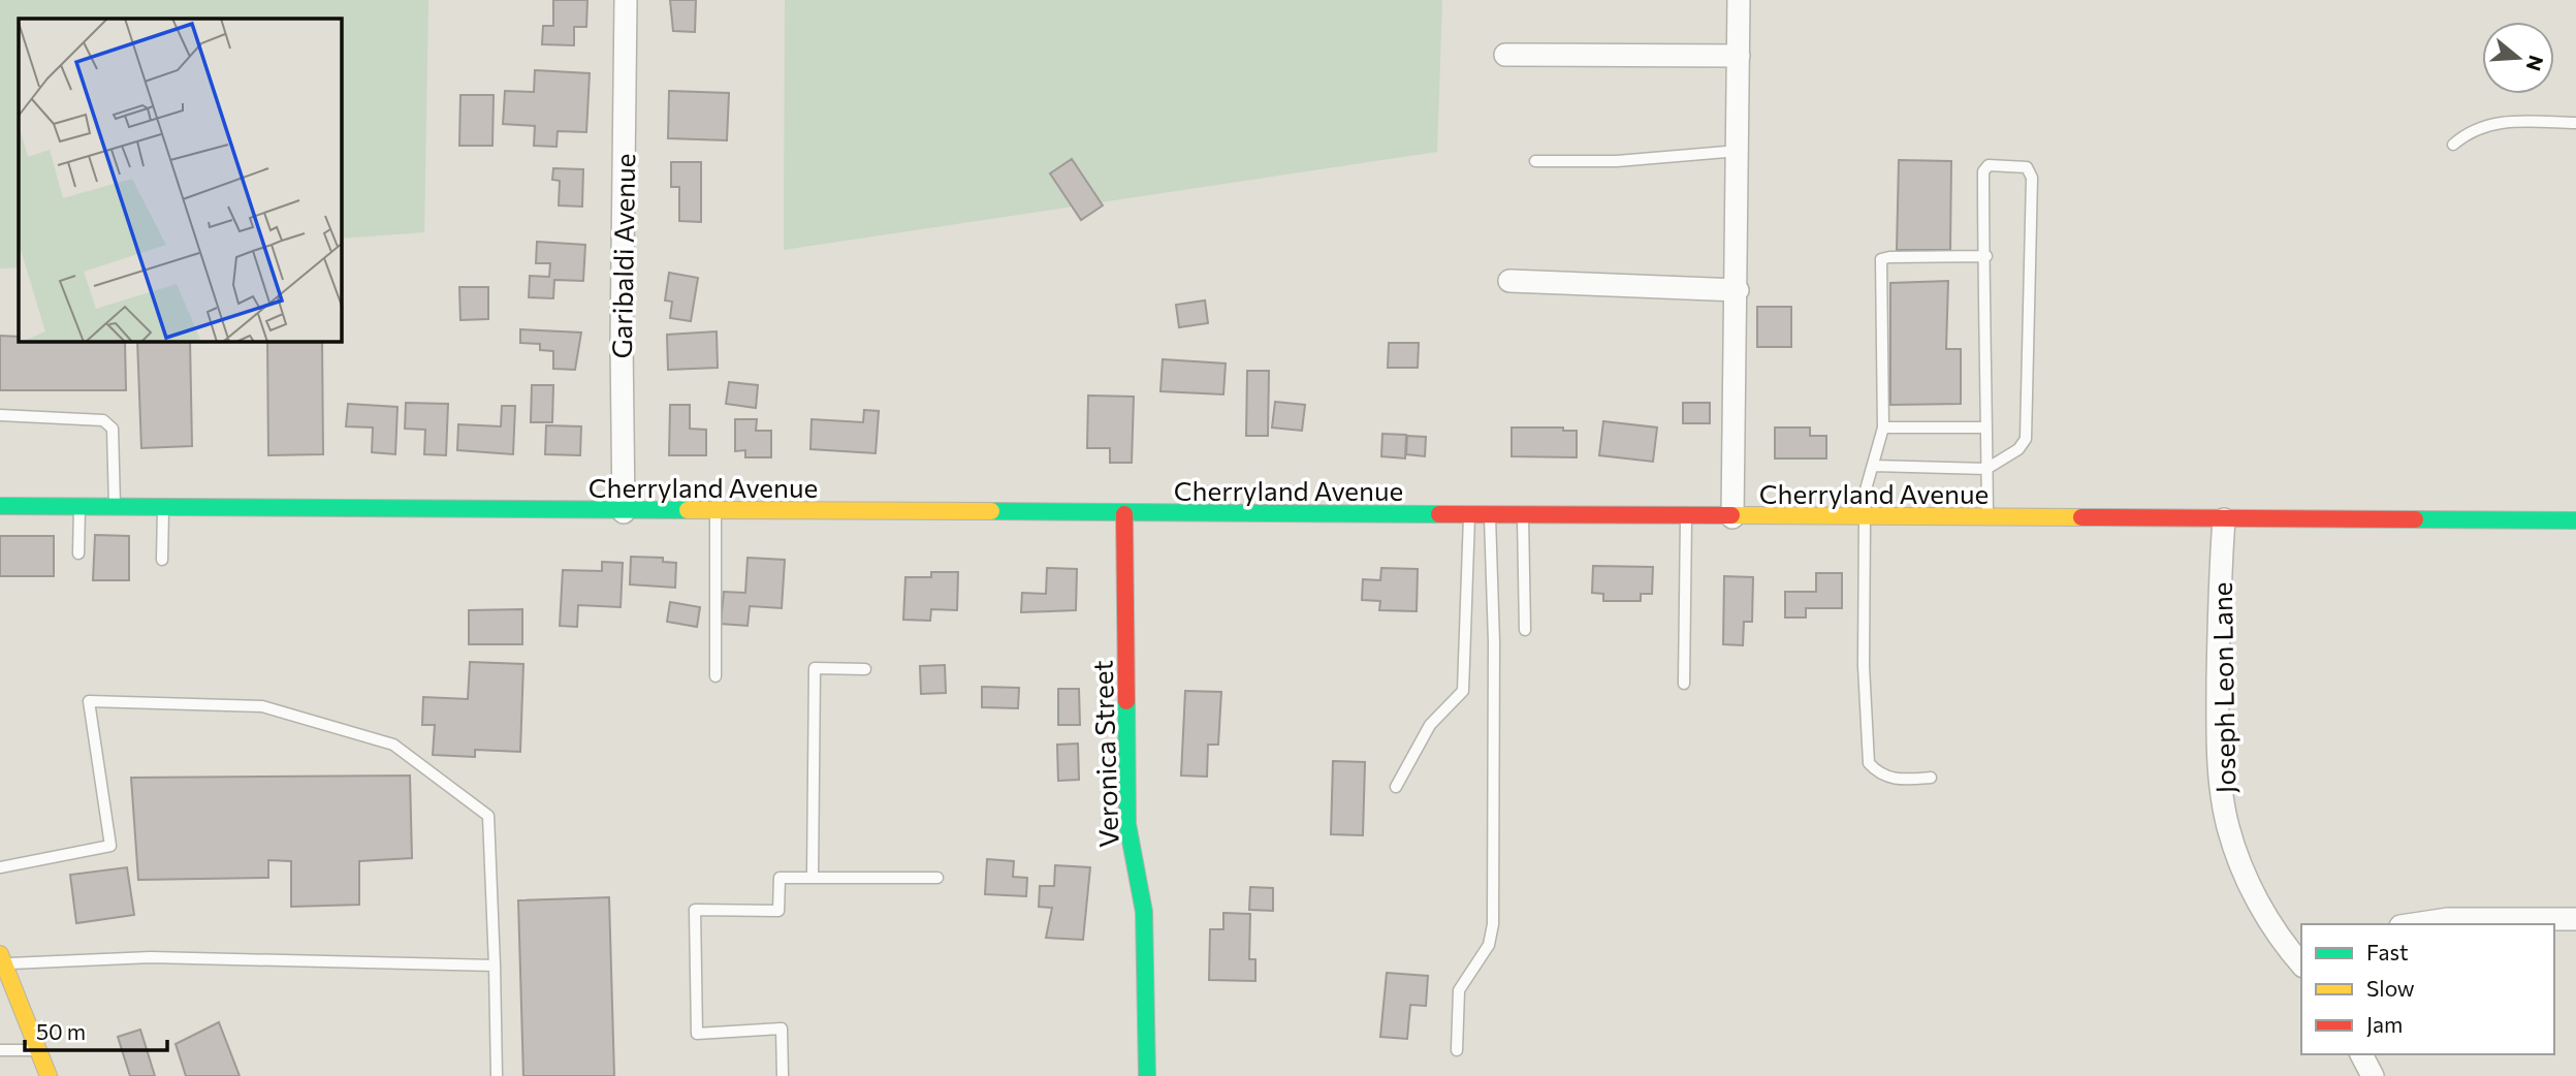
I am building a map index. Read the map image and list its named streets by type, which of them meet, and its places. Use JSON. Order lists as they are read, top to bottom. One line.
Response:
{"streets":{"street":["Garibaldi Avenue","Cherryland Avenue","Joseph Leon Lane","Veronica Street"]},"crossings":[["Garibaldi Avenue","Cherryland Avenue"],["Cherryland Avenue","Joseph Leon Lane"],["Cherryland Avenue","Veronica Street"]],"legend":["Fast","Slow","Jam"],"scale_bar":"50 m","north":"right"}
